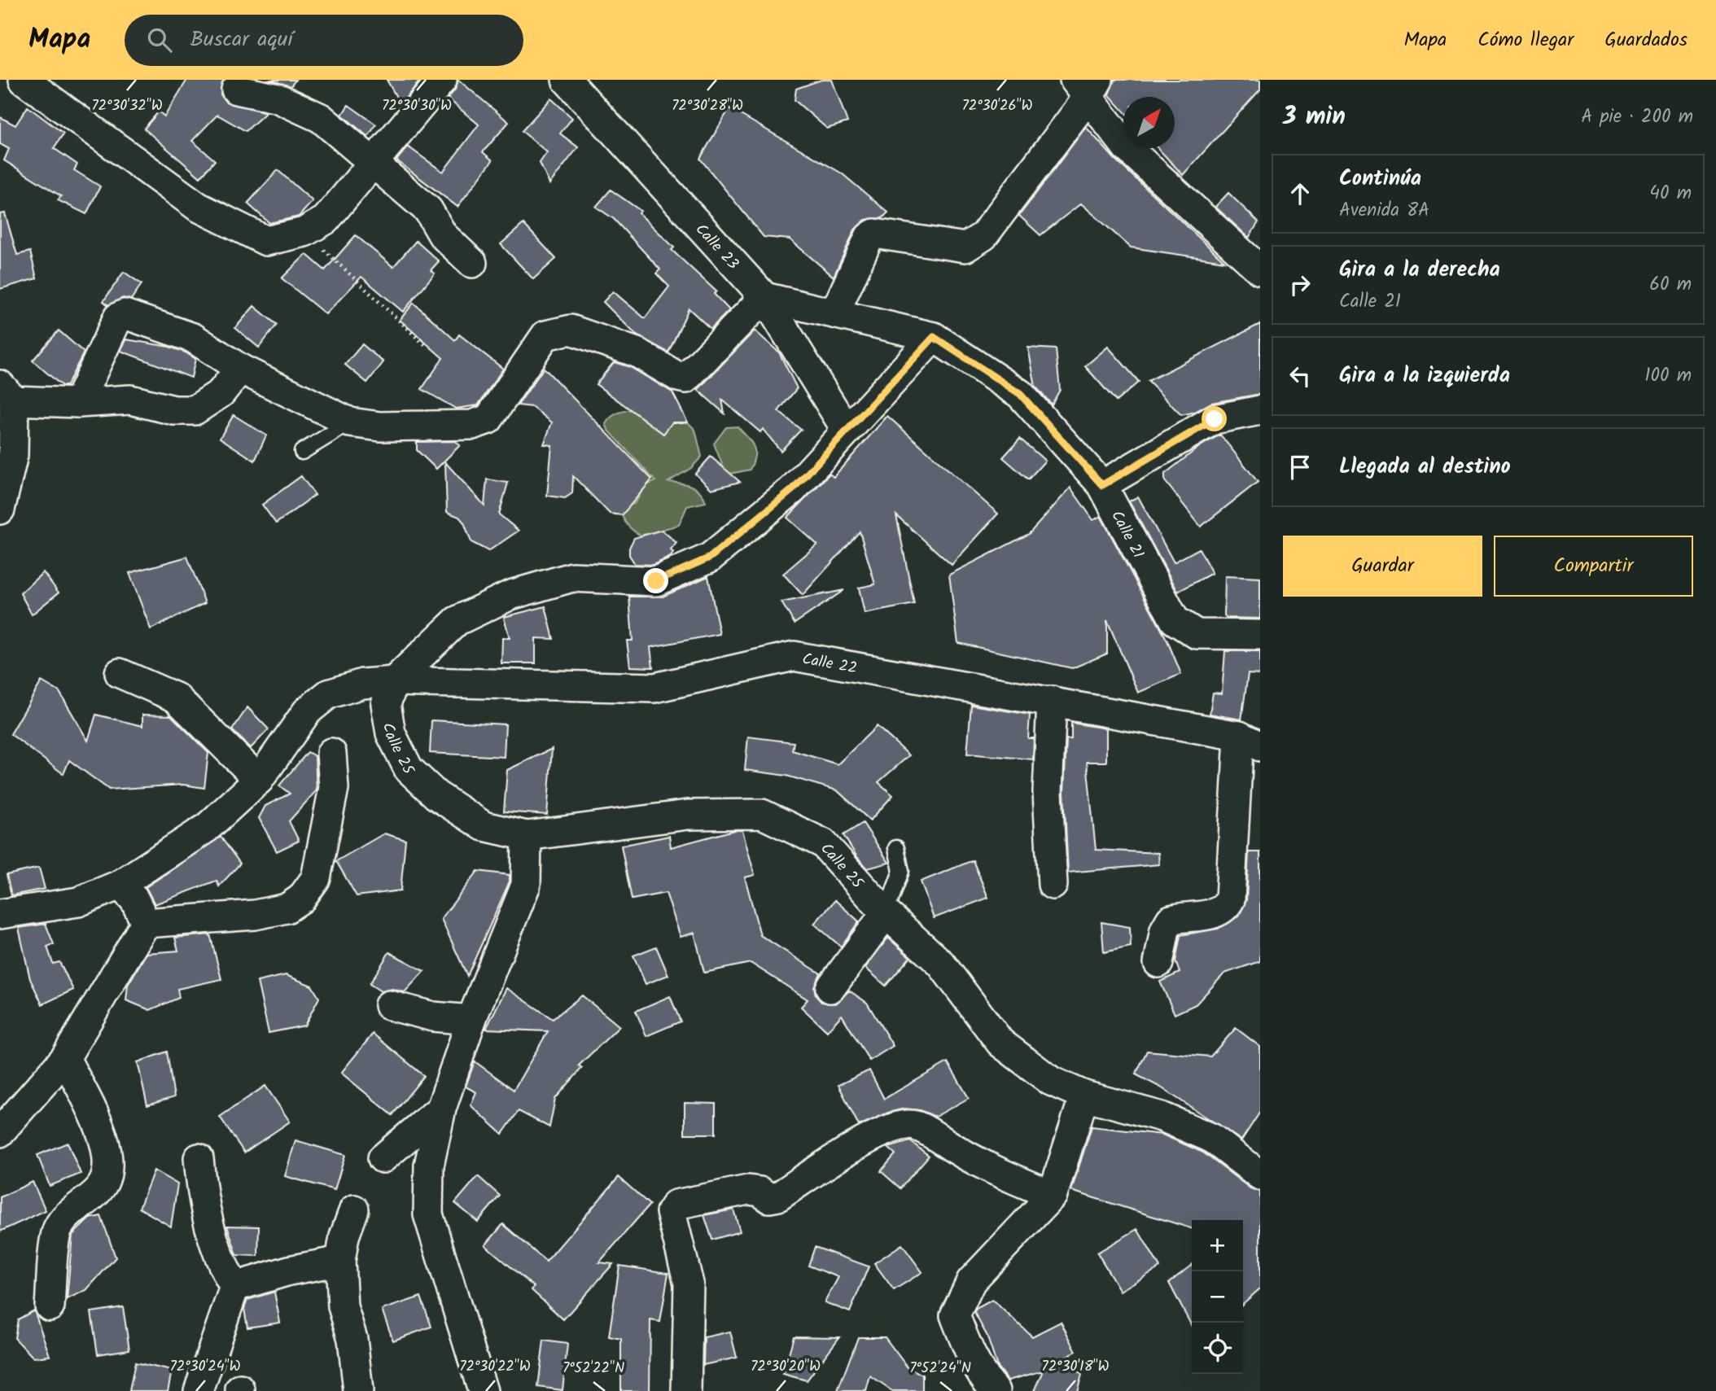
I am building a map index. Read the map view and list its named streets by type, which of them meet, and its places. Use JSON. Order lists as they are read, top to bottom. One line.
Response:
{"streets":{"street":["Calle 23","Calle 21","Calle 22","Calle 25"]},"crossings":[["Calle 23","Calle 21"],["Calle 22","Calle 25"]],"north":"top right","page":{"header":"Mapa","search":"Buscar aquí","nav":["Mapa","Cómo llegar","Guardados"],"heading":["3 min","A pie · 200 m"],"list":[["Continúa","Avenida 8A","40 m"],["Gira a la derecha","Calle 21","60 m"],["Gira a la izquierda","100 m"],"Llegada al destino"],"buttons":["Guardar","Compartir"],"map_buttons":["+","−"]},"coordinates":["72°30'32\"W","72°30'30\"W","72°30'28\"W","72°30'26\"W","72°30'24\"W","72°30'22\"W","72°30'20\"W","72°30'18\"W","7°52'22\"N","7°52'24\"N"]}
